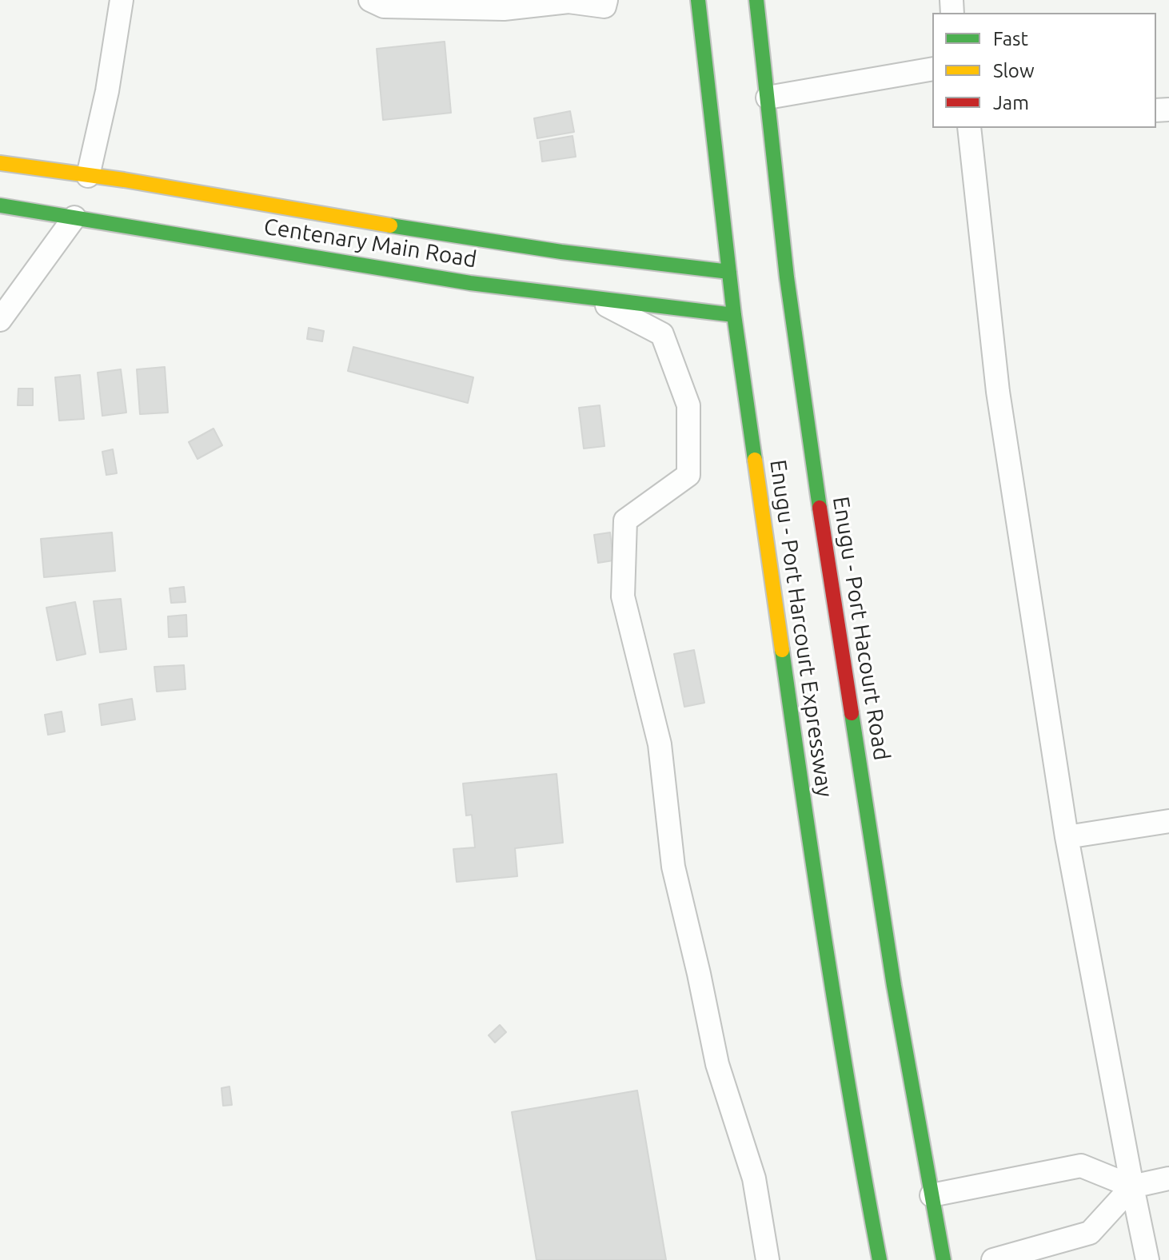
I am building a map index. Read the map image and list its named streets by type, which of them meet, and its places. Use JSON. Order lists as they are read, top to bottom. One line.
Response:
{"streets":{"main road":["Centenary Main Road","Enugu - Port Harcourt Expressway","Enugu - Port Hacourt Road"]},"crossings":[["Centenary Main Road","Enugu - Port Harcourt Expressway"]],"legend":["Fast","Slow","Jam"]}
